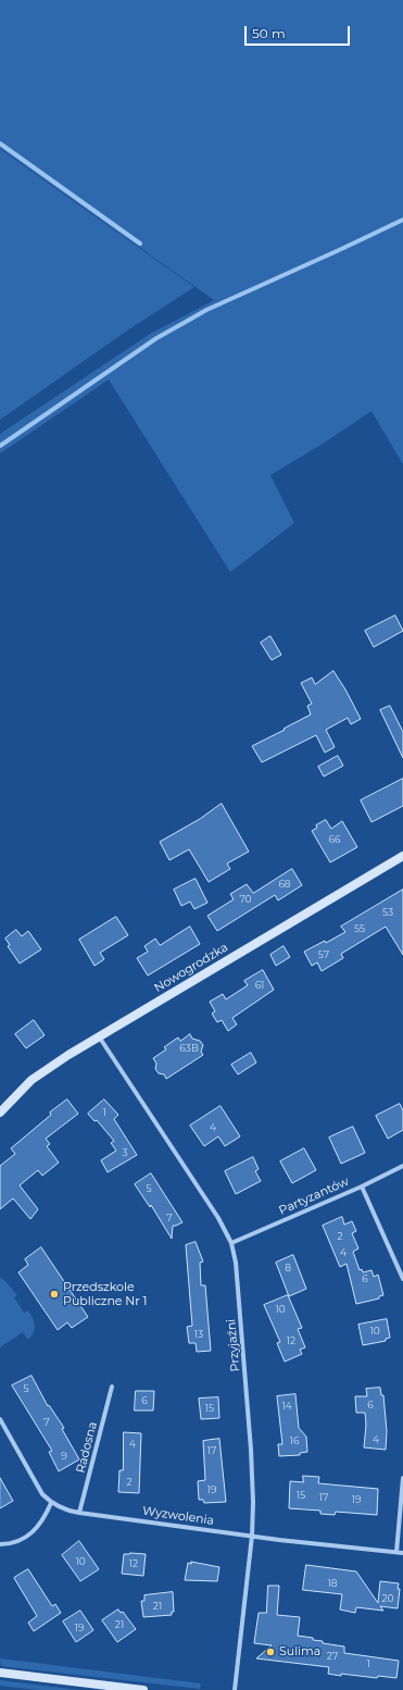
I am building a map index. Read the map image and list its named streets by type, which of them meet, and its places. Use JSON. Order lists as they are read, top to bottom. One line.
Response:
{"streets":{"street":["Nowogrodzka","Partyzantów","Przyjaźni","Radosna","Wyzwolenia"]},"crossings":[["Nowogrodzka","Przyjaźni"],["Partyzantów","Przyjaźni"],["Przyjaźni","Wyzwolenia"],["Radosna","Wyzwolenia"]],"places":["Przedszkole Publiczne Nr 1","Sulima"],"house_numbers":["66","68","70","53","55","57","61","63B","1","4","3","5","7","2","4","8","6","10","10","13","12","5","6","6","14","15","7","4","16","4","17","9","2","19","15","17","19","10","12","18","20","21","21","19","27","1"],"scale_bar":"50 m"}
